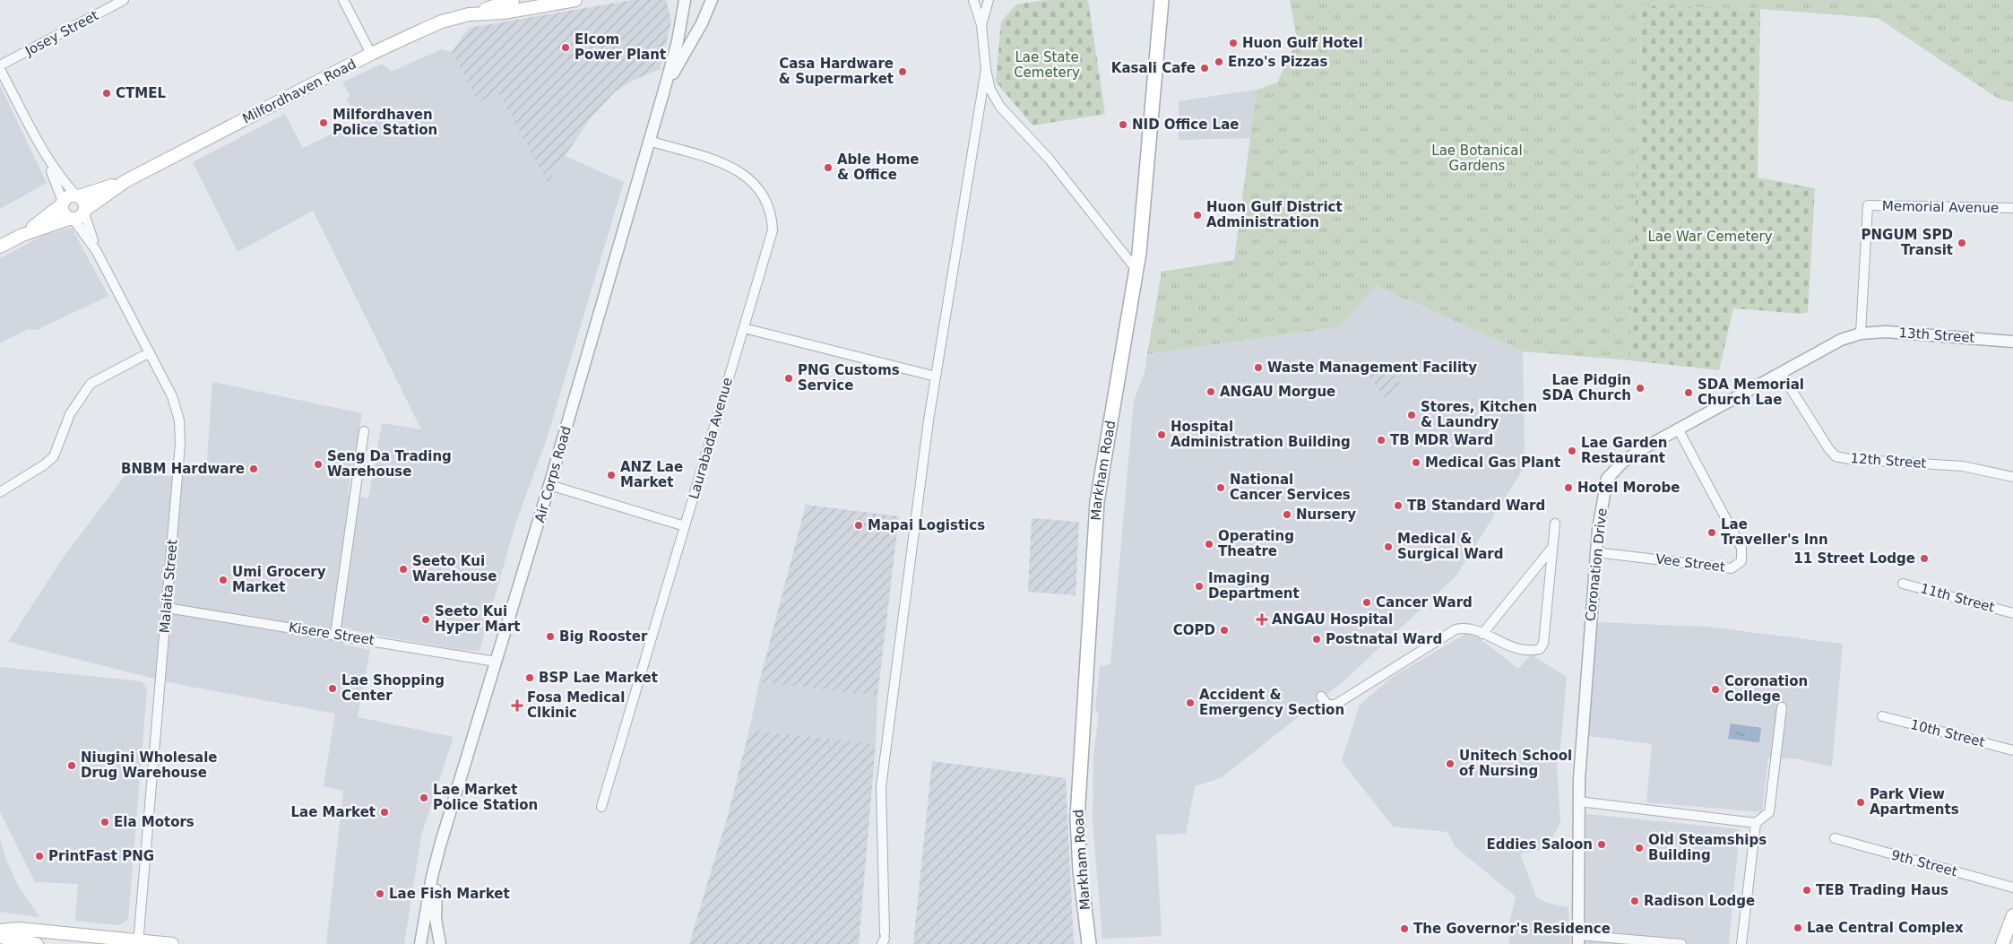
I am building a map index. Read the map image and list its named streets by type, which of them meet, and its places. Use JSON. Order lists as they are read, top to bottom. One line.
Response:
{"streets":{"main road":["Milfordhaven Road","Markham Road"],"street":["Josey Street","Memorial Avenue","13th Street","Laurabada Avenue","12th Street","Air Corps Road","Vee Street","Coronation Drive","Malaita Street","11th Street","Kisere Street","10th Street","9th Street"]},"crossings":[["Milfordhaven Road","Malaita Street"],["Memorial Avenue","13th Street"],["Memorial Avenue","Coronation Drive"],["13th Street","Coronation Drive"],["Laurabada Avenue","Air Corps Road"],["12th Street","Coronation Drive"],["Air Corps Road","Kisere Street"],["Vee Street","Coronation Drive"],["Malaita Street","Kisere Street"]],"parks":["Lae State Cemetery","Lae Botanical Gardens","Lae War Cemetery"],"places":{"other":["Huon Gulf Hotel","Elcom Power Plant","Enzo's Pizzas","Kasali Cafe","Casa Hardware & Supermarket","CTMEL","Milfordhaven Police Station","NID Office Lae","Able Home & Office","Huon Gulf District Administration","PNGUM SPD Transit","Waste Management Facility","PNG Customs Service","Lae Pidgin SDA Church","ANGAU Morgue","SDA Memorial Church Lae","Stores, Kitchen & Laundry","Hospital Administration Building","TB MDR Ward","Lae Garden Restaurant","Medical Gas Plant","Seng Da Trading Warehouse","BNBM Hardware","ANZ Lae Market","National Cancer Services","Hotel Morobe","TB Standard Ward","Nursery","Mapai Logistics","Lae Traveller's Inn","Operating Theatre","Medical & Surgical Ward","11 Street Lodge","Seeto Kui Warehouse","Umi Grocery Market","Imaging Department","Cancer Ward","Seeto Kui Hyper Mart","COPD","Big Rooster","Postnatal Ward","BSP Lae Market","Lae Shopping Center","Coronation College","Accident & Emergency Section","Unitech School of Nursing","Niugini Wholesale Drug Warehouse","Lae Market Police Station","Park View Apartments","Lae Market","Ela Motors","Eddies Saloon","Old Steamships Building","PrintFast PNG","TEB Trading Haus","Lae Fish Market","Radison Lodge","Lae Central Complex","The Governor's Residence"],"health":["ANGAU Hospital","Fosa Medical Clkinic"]}}
